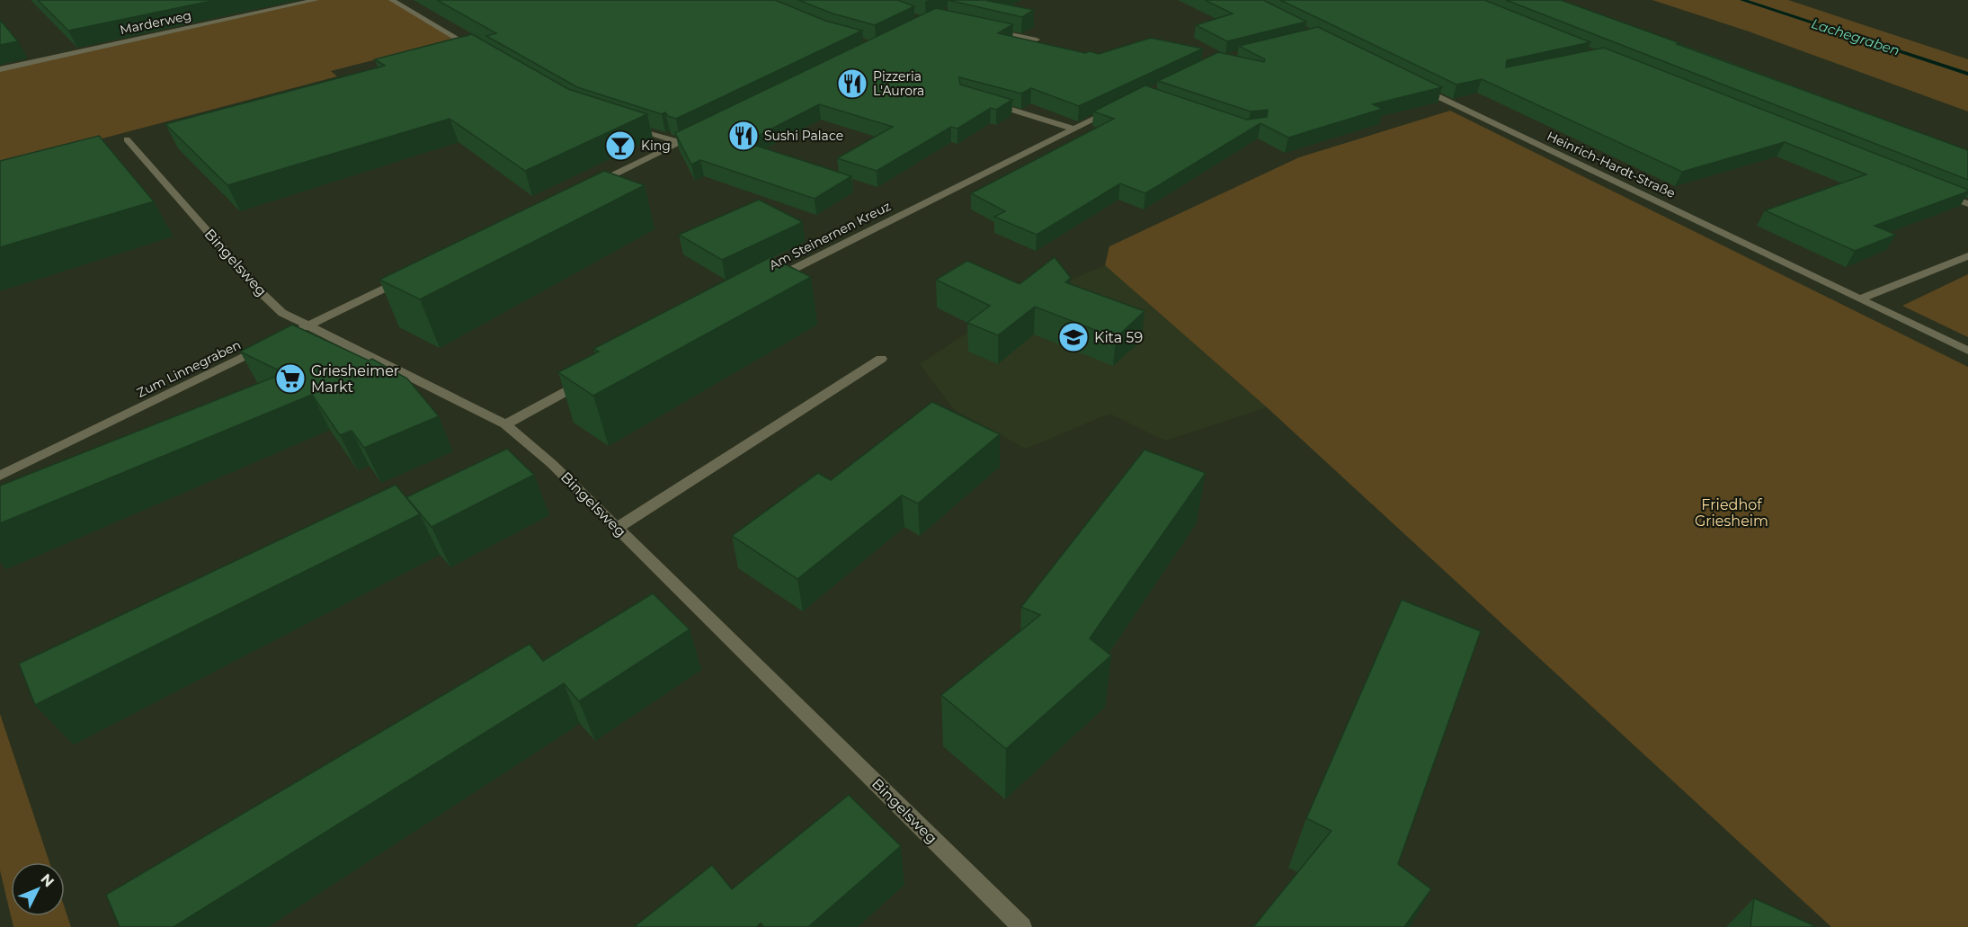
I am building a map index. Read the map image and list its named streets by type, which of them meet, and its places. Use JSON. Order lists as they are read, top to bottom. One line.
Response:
{"streets":{"street":["Marderweg","Heinrich-Hardt-Straße","Am Steinernen Kreuz","Bingelsweg","Zum Linnegraben"]},"water":["Lachegraben"],"parks":["Friedhof Griesheim"],"places":{"restaurant":["Pizzeria L'Aurora","Sushi Palace"],"bar":["King"],"school or university":["Kita 59"],"supermarket":["Griesheimer Markt"]},"north":"top right"}
